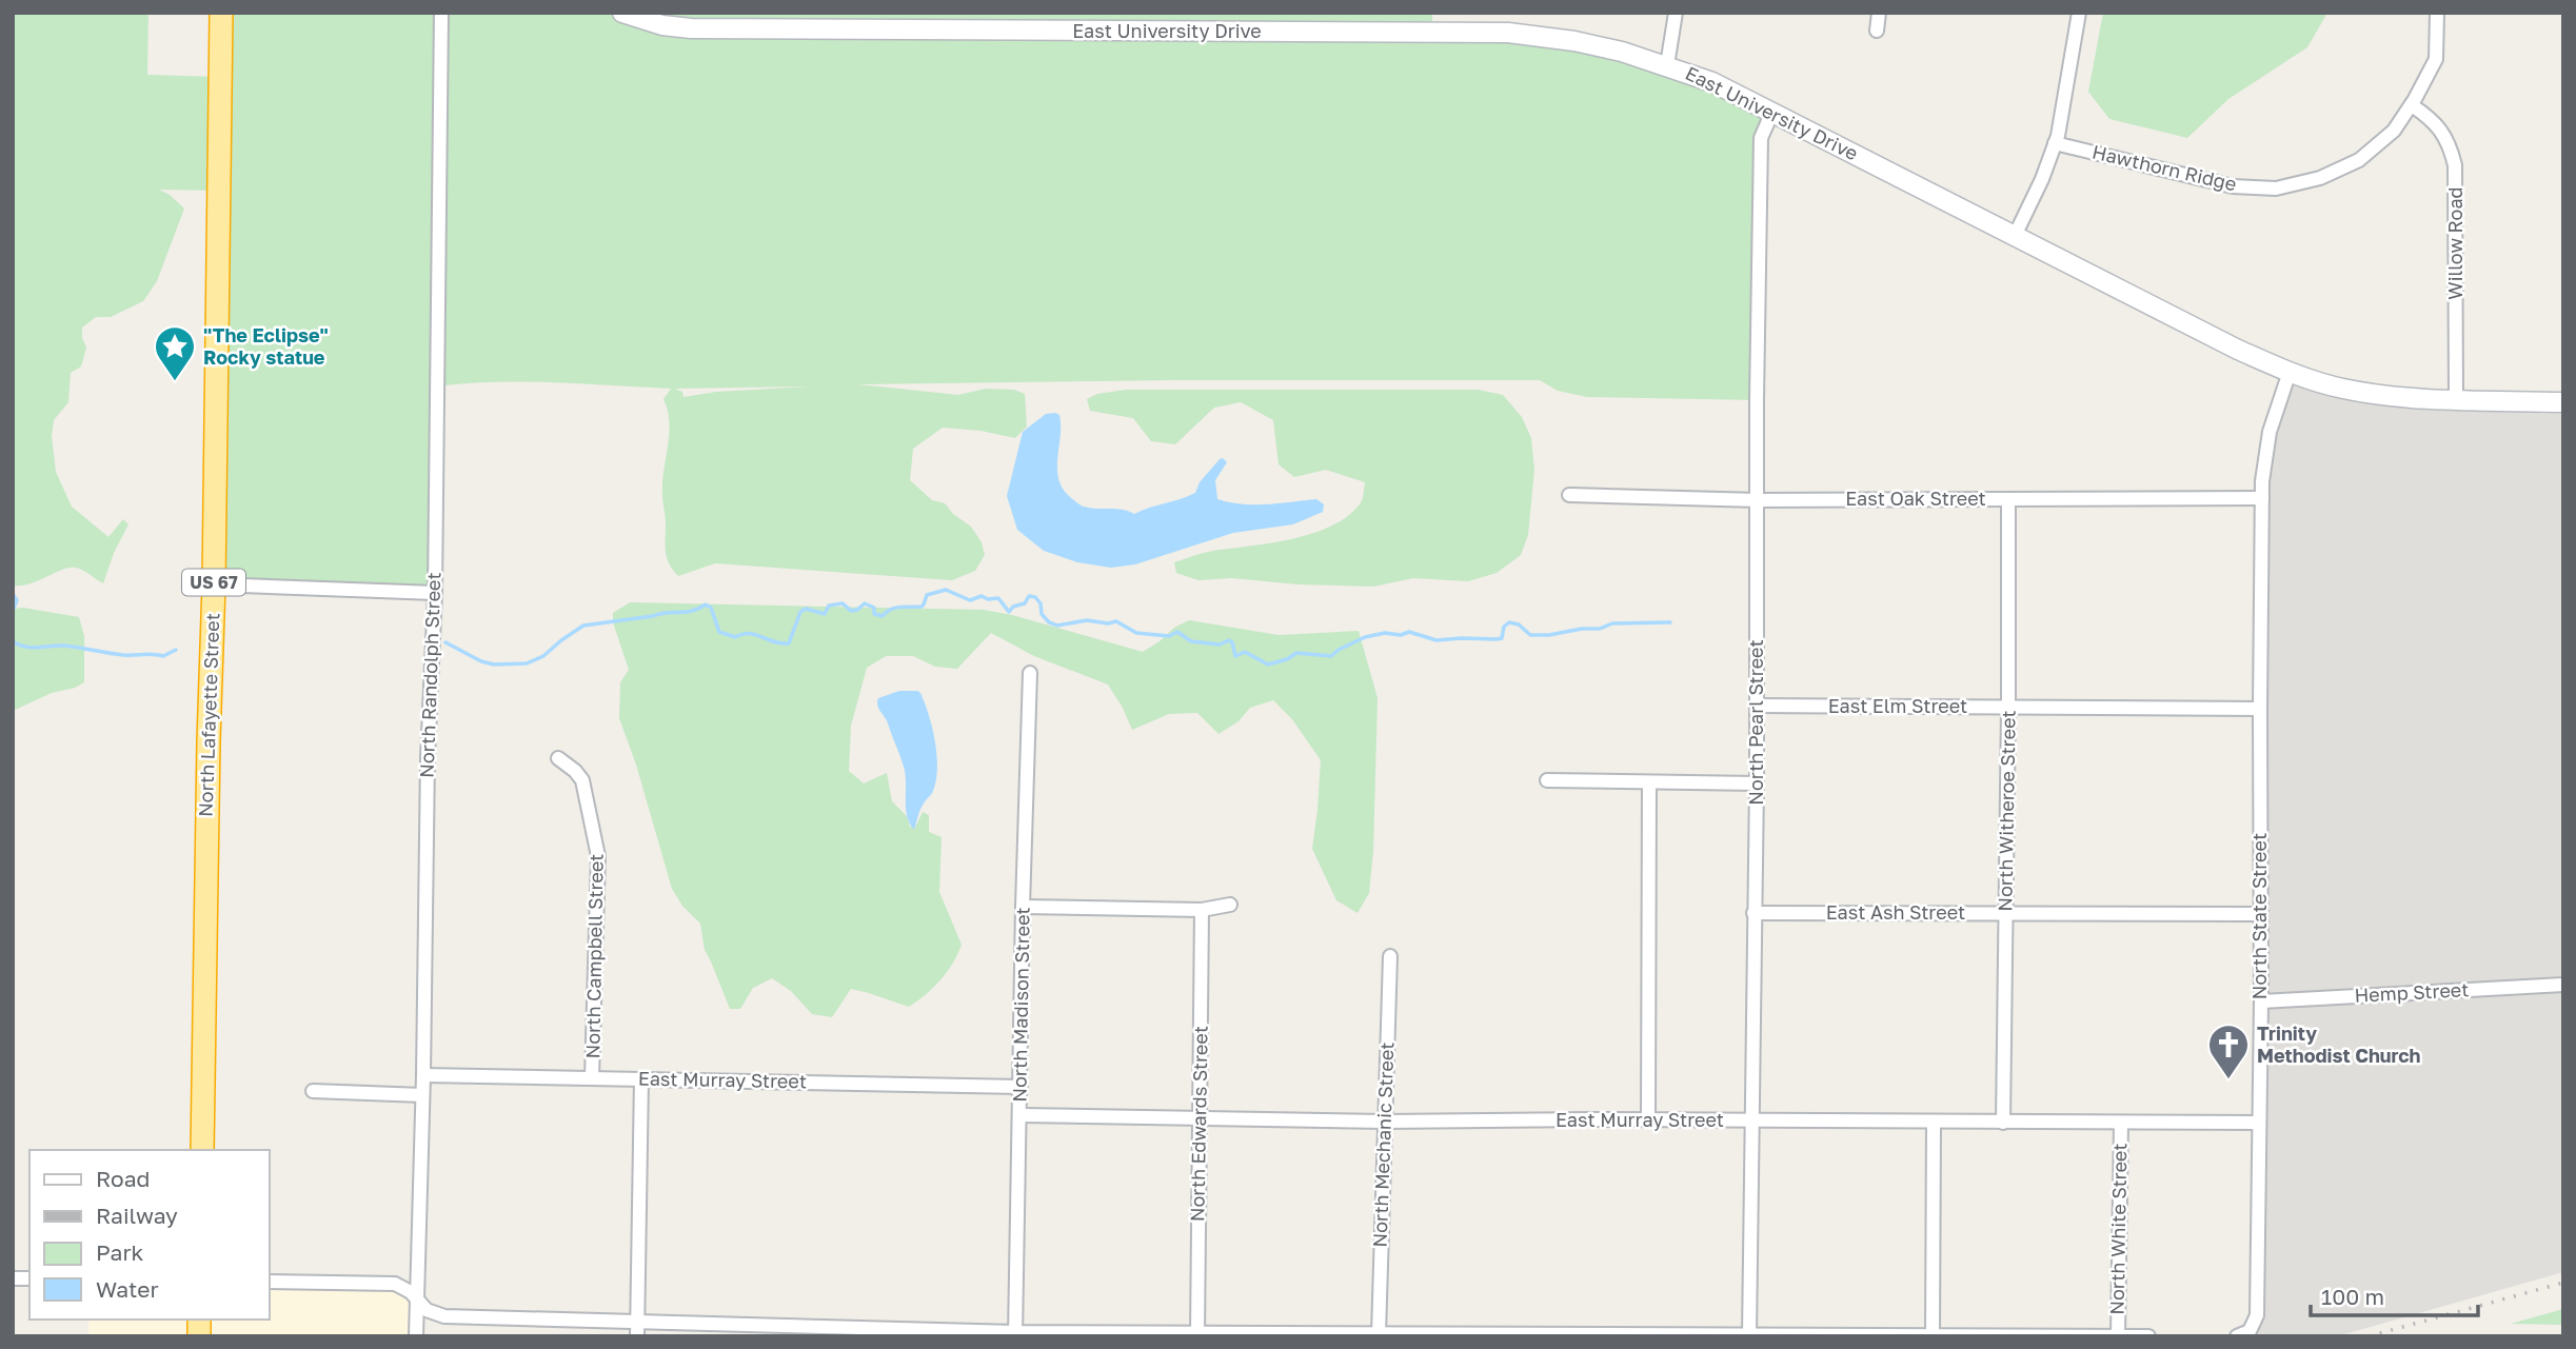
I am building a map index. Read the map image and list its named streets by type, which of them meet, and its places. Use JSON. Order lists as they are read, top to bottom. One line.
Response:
{"streets":{"highway":["US 67","North Lafayette Street"],"main road":["East University Drive"],"street":["Hawthorn Ridge","Willow Road","East Oak Street","North Randolph Street","East Elm Street","North Pearl Street","North Witheroe Street","East Ash Street","North State Street","North Campbell Street","Hemp Street","North Madison Street","East Murray Street","North Edwards Street","North Mechanic Street","North White Street"]},"crossings":[["East University Drive","Willow Road"],["East University Drive","North Pearl Street"],["East University Drive","North State Street"],["Hawthorn Ridge","Willow Road"],["East Oak Street","North Pearl Street"],["East Oak Street","North Witheroe Street"],["East Oak Street","North State Street"],["North Randolph Street","East Murray Street"],["East Elm Street","North Pearl Street"],["East Elm Street","North Witheroe Street"],["East Elm Street","North State Street"],["North Pearl Street","East Ash Street"],["North Pearl Street","East Murray Street"],["North Witheroe Street","East Ash Street"],["North Witheroe Street","East Murray Street"],["East Ash Street","North State Street"],["North State Street","Hemp Street"],["North State Street","East Murray Street"],["North Campbell Street","East Murray Street"],["North Madison Street","East Murray Street"],["East Murray Street","North Edwards Street"],["East Murray Street","North Mechanic Street"],["East Murray Street","North White Street"]],"places":{"place":["\"The Eclipse\" Rocky statue"],"church":["Trinity Methodist Church"]},"legend":["Road","Railway","Park","Water"],"scale_bar":"100 m"}
